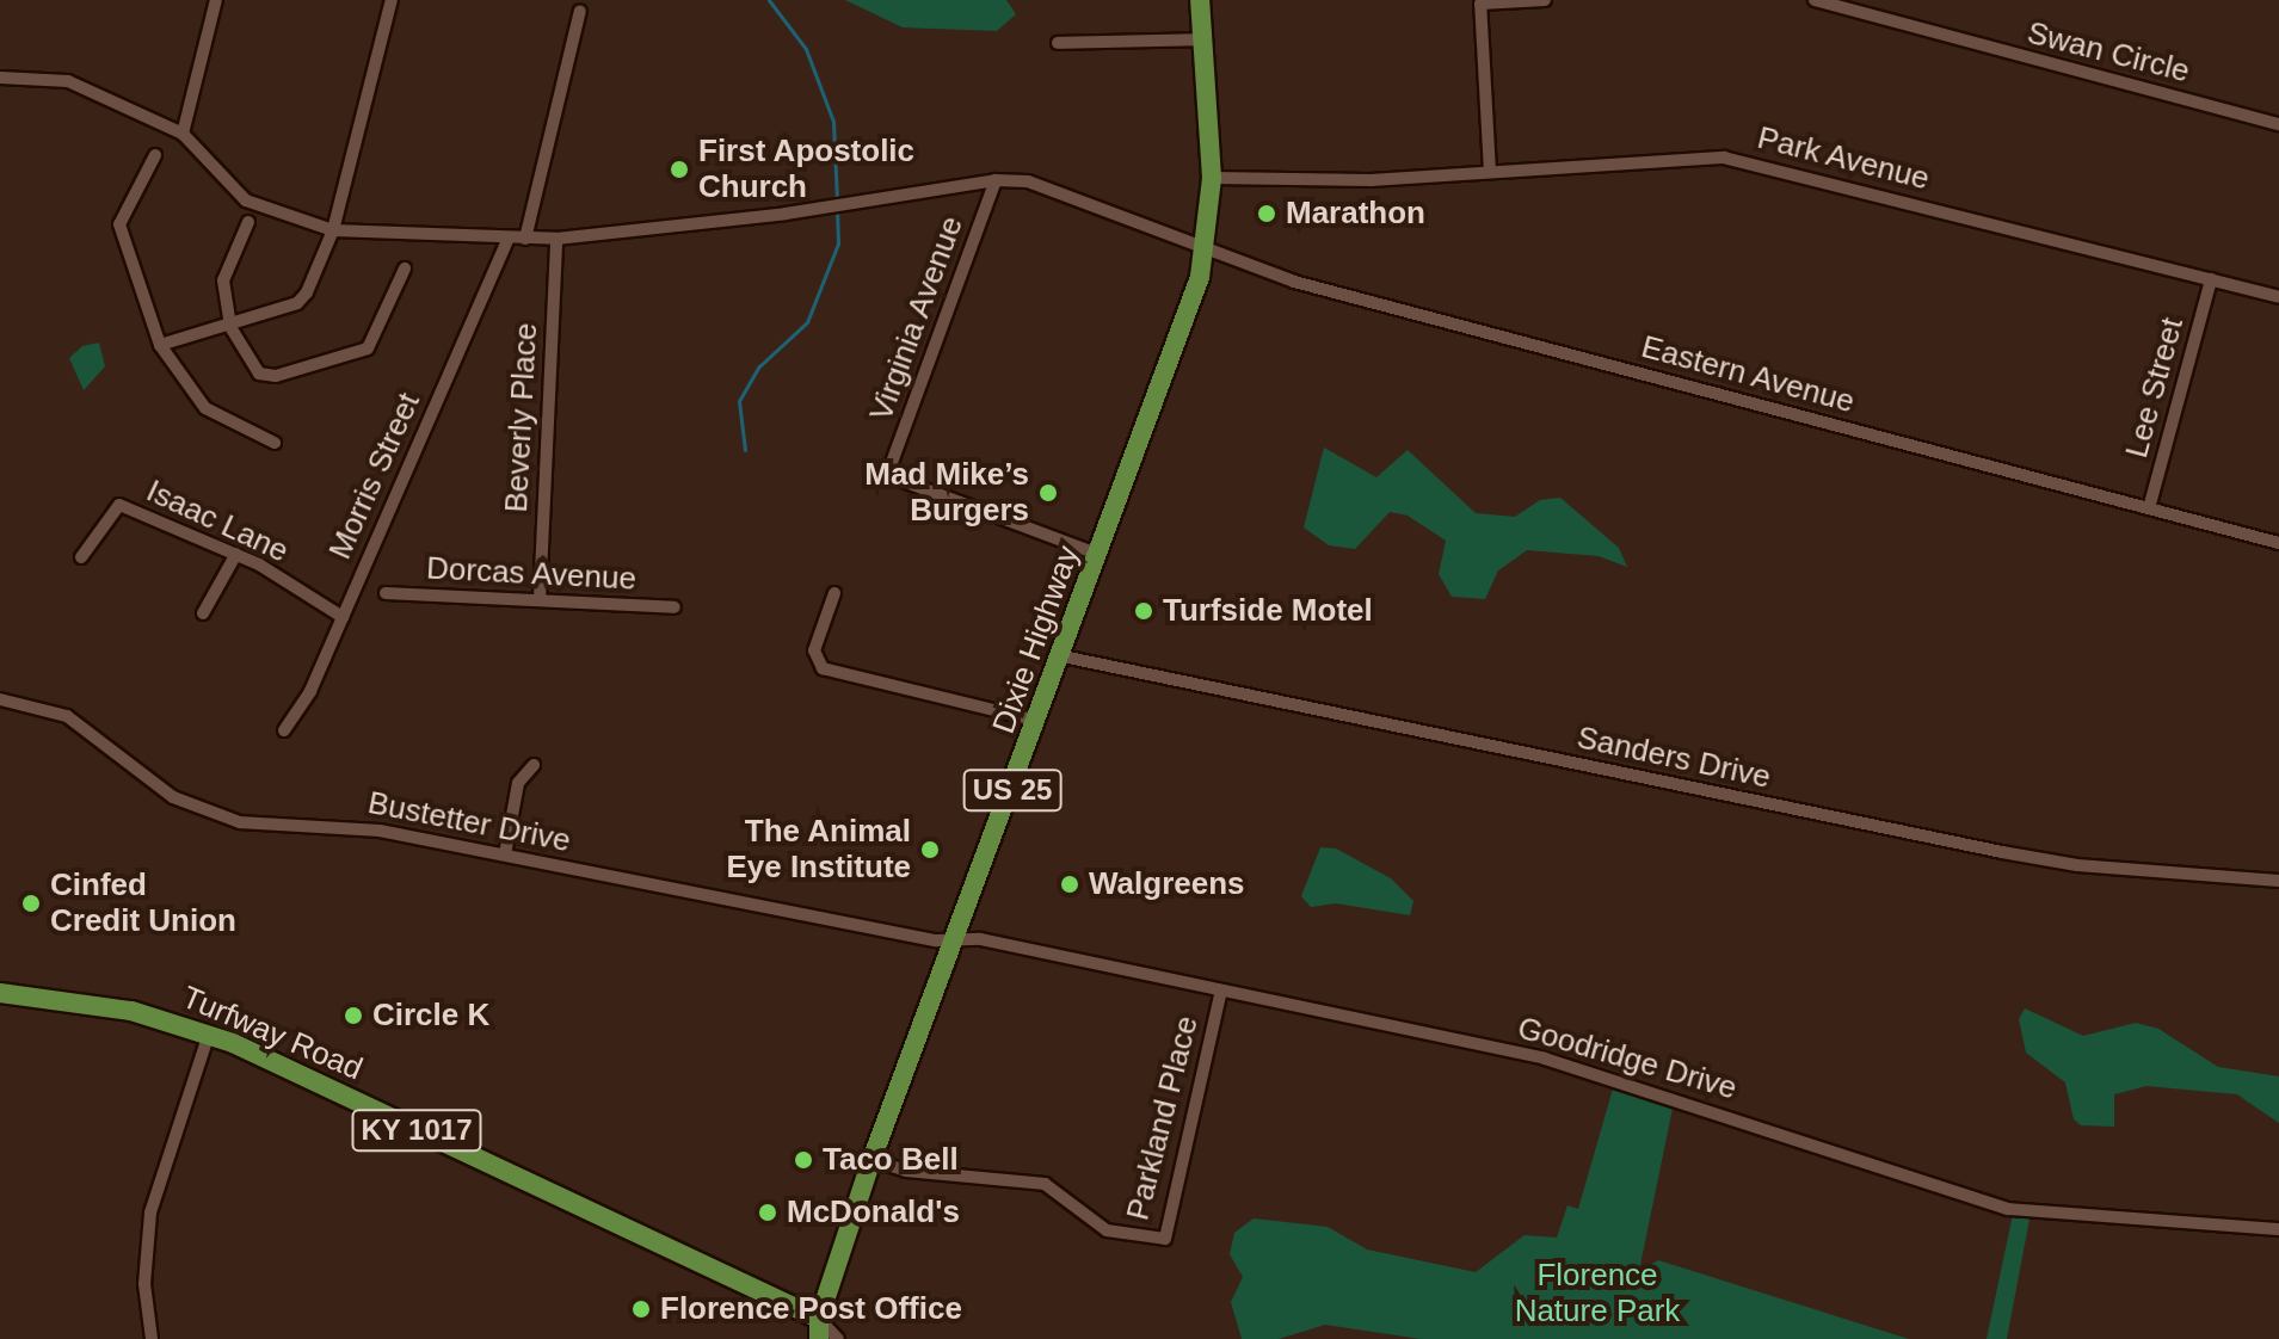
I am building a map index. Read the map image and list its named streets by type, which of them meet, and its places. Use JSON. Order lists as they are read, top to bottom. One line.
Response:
{"streets":{"main road":["Dixie Highway","US 25","Turfway Road","KY 1017"],"street":["Swan Circle","Park Avenue","Virginia Avenue","Eastern Avenue","Lee Street","Beverly Place","Morris Street","Isaac Lane","Dorcas Avenue","Sanders Drive","Bustetter Drive","Goodridge Drive","Parkland Place"]},"crossings":[["Park Avenue","Lee Street"],["Park Avenue","Dixie Highway"],["Virginia Avenue","Eastern Avenue"],["Virginia Avenue","Dixie Highway"],["Eastern Avenue","Lee Street"],["Eastern Avenue","Beverly Place"],["Eastern Avenue","Morris Street"],["Eastern Avenue","Dixie Highway"],["Beverly Place","Dorcas Avenue"],["Morris Street","Isaac Lane"],["Dixie Highway","Sanders Drive"],["Dixie Highway","Bustetter Drive"],["Dixie Highway","Turfway Road"],["Dixie Highway","Goodridge Drive"],["Dixie Highway","Parkland Place"],["Bustetter Drive","Goodridge Drive"],["Goodridge Drive","Parkland Place"]],"parks":["Florence Nature Park"],"places":["First Apostolic Church","Marathon","Mad Mike’s Burgers","Turfside Motel","The Animal Eye Institute","Walgreens","Cinfed Credit Union","Circle K","Taco Bell","McDonald's","Florence Post Office"]}
